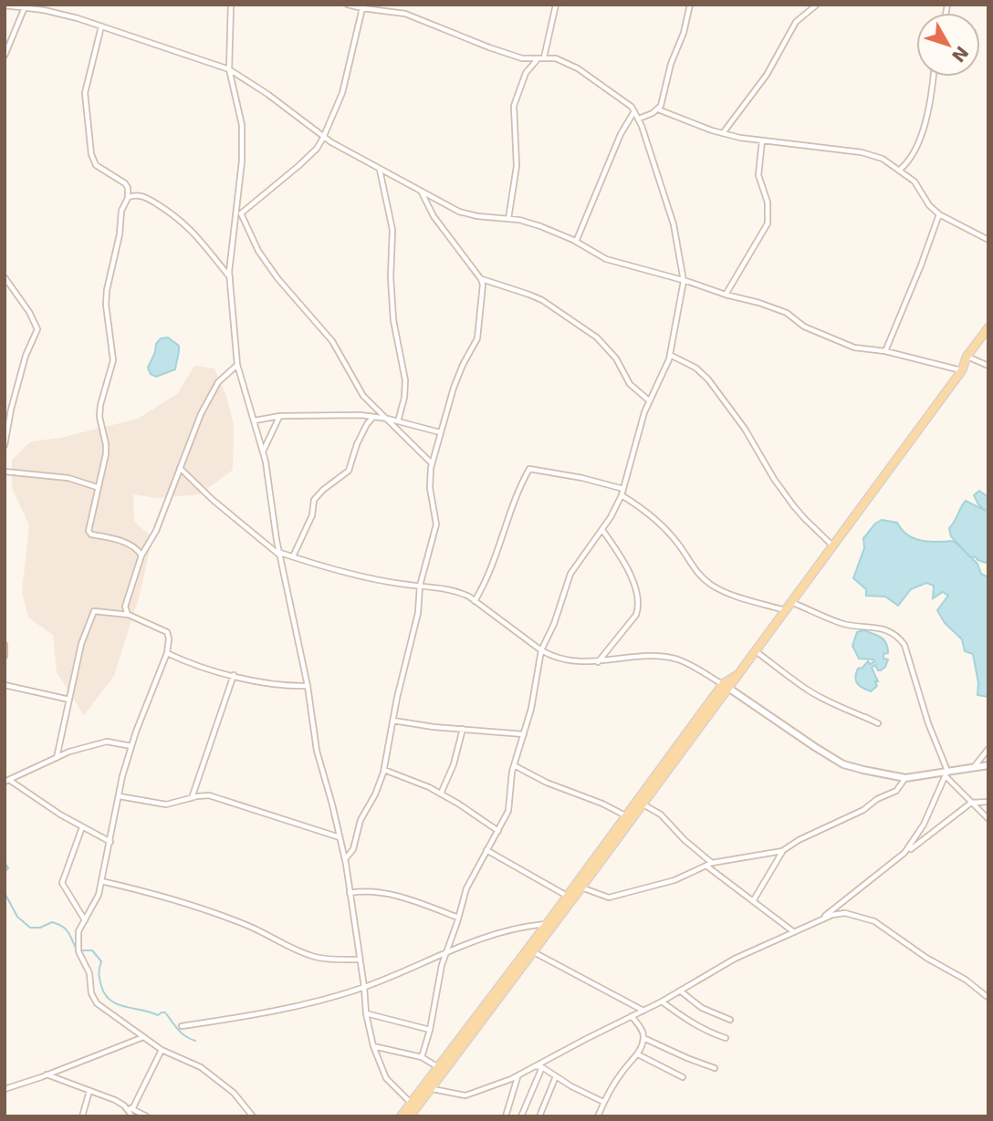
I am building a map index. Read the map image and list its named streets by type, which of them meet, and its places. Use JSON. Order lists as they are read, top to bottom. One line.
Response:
{"north":"bottom right"}
